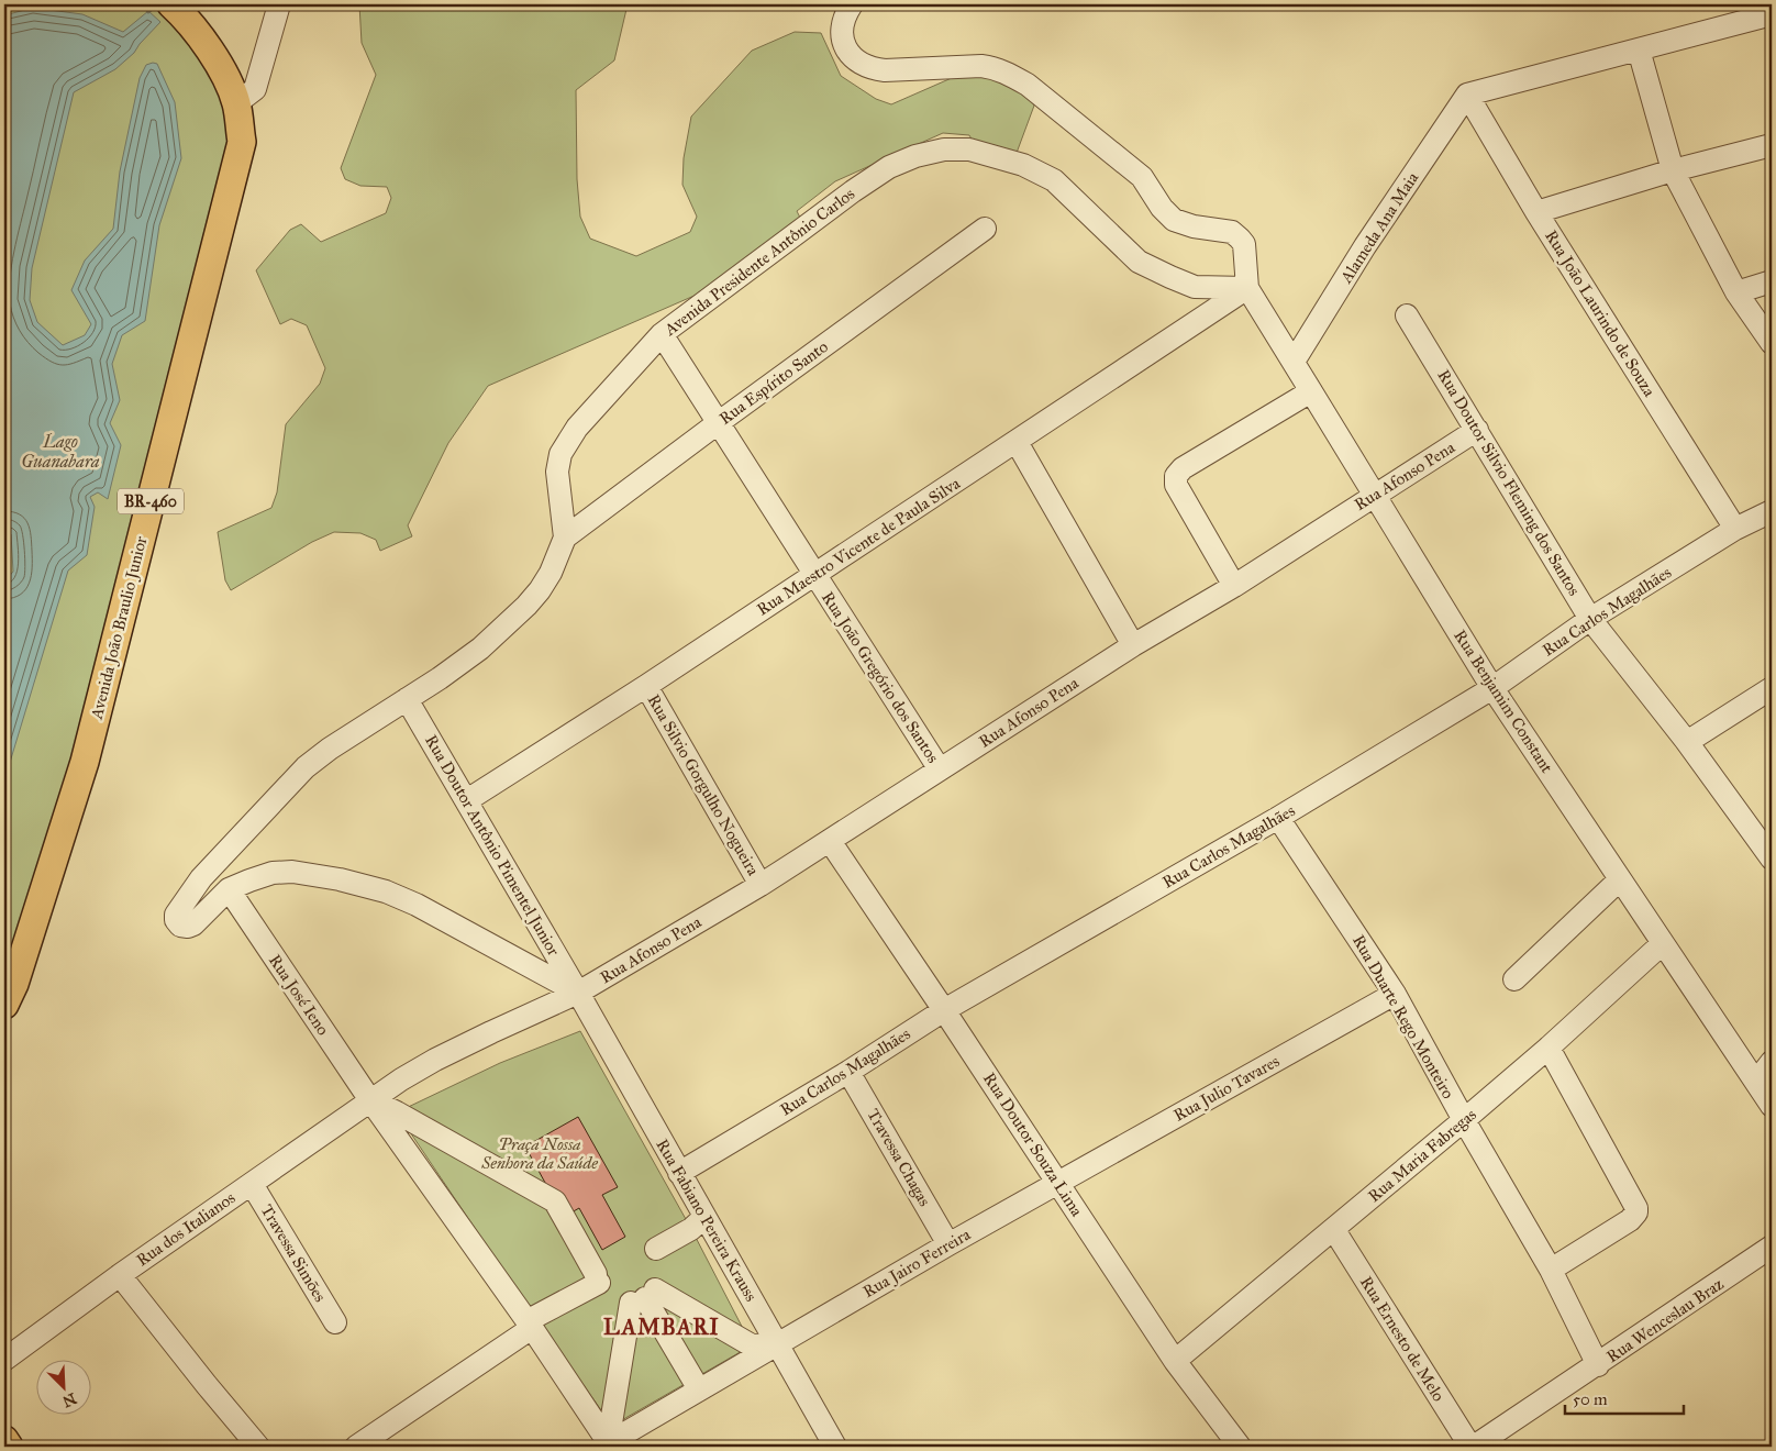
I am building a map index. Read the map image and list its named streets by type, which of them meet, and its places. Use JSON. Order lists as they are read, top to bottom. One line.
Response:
{"streets":{"main road":["BR-460","Avenida João Braulio Junior"],"street":["Alameda Ana Maia","Avenida Presidente Antônio Carlos","Rua João Laurindo de Souza","Rua Espírito Santo","Rua Afonso Pena","Rua Doutor Silvio Fleming dos Santos","Rua Maestro Vicente de Paula Silva","Rua Carlos Magalhães","Rua João Gregório dos Santos","Rua Benjamim Constant","Rua Silvio Gorgulho Nogueira","Rua Doutor Antônio Pimentel Junior","Rua José Ieno","Rua Duarte Rego Monteiro","Rua Julio Tavares","Rua Doutor Souza Lima","Rua Maria Fabregas","Travessa Chagas","Rua Fabiano Pereira Krauss","Rua dos Italianos","Travessa Simões","Rua Jairo Ferreira","Rua Wenceslau Braz","Rua Ernesto de Melo"]},"crossings":[["Alameda Ana Maia","Rua João Laurindo de Souza"],["Alameda Ana Maia","Rua Benjamim Constant"],["Avenida Presidente Antônio Carlos","Rua Espírito Santo"],["Avenida Presidente Antônio Carlos","Rua Maestro Vicente de Paula Silva"],["Avenida Presidente Antônio Carlos","Rua João Gregório dos Santos"],["Avenida Presidente Antônio Carlos","Rua Benjamim Constant"],["Avenida Presidente Antônio Carlos","Rua Doutor Antônio Pimentel Junior"],["Avenida Presidente Antônio Carlos","Rua José Ieno"],["Rua João Laurindo de Souza","Rua Carlos Magalhães"],["Rua Espírito Santo","Rua João Gregório dos Santos"],["Rua Afonso Pena","Rua Doutor Silvio Fleming dos Santos"],["Rua Afonso Pena","Rua João Gregório dos Santos"],["Rua Afonso Pena","Rua Benjamim Constant"],["Rua Afonso Pena","Rua Silvio Gorgulho Nogueira"],["Rua Afonso Pena","Rua Doutor Antônio Pimentel Junior"],["Rua Afonso Pena","Rua Doutor Souza Lima"],["Rua Afonso Pena","Rua Fabiano Pereira Krauss"],["Rua Doutor Silvio Fleming dos Santos","Rua Carlos Magalhães"],["Rua Maestro Vicente de Paula Silva","Rua João Gregório dos Santos"],["Rua Maestro Vicente de Paula Silva","Rua Benjamim Constant"],["Rua Maestro Vicente de Paula Silva","Rua Silvio Gorgulho Nogueira"],["Rua Maestro Vicente de Paula Silva","Rua Doutor Antônio Pimentel Junior"],["Rua Carlos Magalhães","Rua Benjamim Constant"],["Rua Carlos Magalhães","Rua Duarte Rego Monteiro"],["Rua Carlos Magalhães","Rua Doutor Souza Lima"],["Rua Carlos Magalhães","Travessa Chagas"],["Rua Carlos Magalhães","Rua Fabiano Pereira Krauss"],["Rua Benjamim Constant","Rua Maria Fabregas"],["Rua Doutor Antônio Pimentel Junior","Rua Fabiano Pereira Krauss"],["Rua José Ieno","Rua dos Italianos"],["Rua Duarte Rego Monteiro","Rua Julio Tavares"],["Rua Duarte Rego Monteiro","Rua Maria Fabregas"],["Rua Duarte Rego Monteiro","Rua Wenceslau Braz"],["Rua Julio Tavares","Rua Doutor Souza Lima"],["Rua Julio Tavares","Rua Jairo Ferreira"],["Rua Doutor Souza Lima","Rua Maria Fabregas"],["Rua Doutor Souza Lima","Rua Jairo Ferreira"],["Rua Maria Fabregas","Rua Ernesto de Melo"],["Travessa Chagas","Rua Jairo Ferreira"],["Rua Fabiano Pereira Krauss","Rua Jairo Ferreira"],["Rua dos Italianos","Travessa Simões"],["Rua Wenceslau Braz","Rua Ernesto de Melo"]],"districts":["LAMBARI"],"water":["Lago Guanabara"],"parks":["Praça Nossa Senhora da Saúde"],"scale_bar":"50 m","north":"bottom right"}
